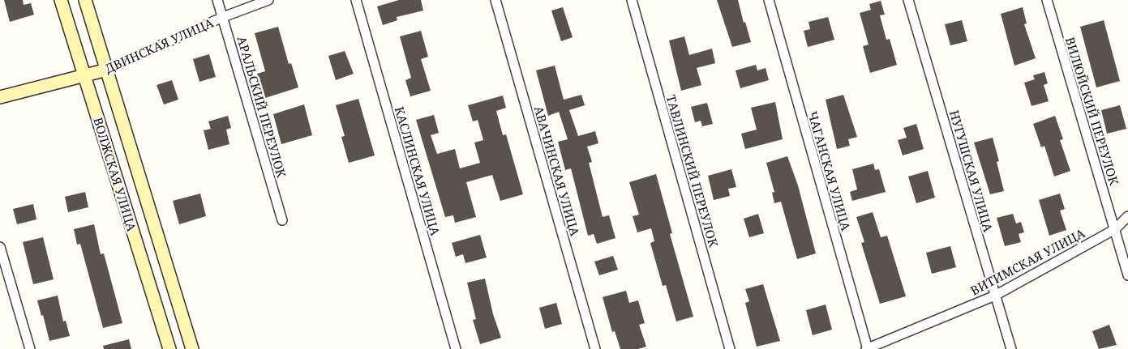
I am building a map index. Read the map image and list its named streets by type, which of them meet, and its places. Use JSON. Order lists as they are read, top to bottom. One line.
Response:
{"streets":{"street":["ДВИНСКАЯ УЛИЦА","АРАЛЬСКИЙ ПЕРЕУЛОК","ВИЛЮЙСКИЙ ПЕРЕУЛОК","КАСЛИНСКАЯ УЛИЦА","АВАЧИНСКАЯ УЛИЦА","ТАВЛИНСКИЙ ПЕРЕУЛОК","ЧАГАНСКАЯ УЛИЦА","НУГУШСКАЯ УЛИЦА","ВОЛЖСКАЯ УЛИЦА","ВИТИМСКАЯ УЛИЦА"]},"crossings":[["ДВИНСКАЯ УЛИЦА","АРАЛЬСКИЙ ПЕРЕУЛОК"],["ДВИНСКАЯ УЛИЦА","ВОЛЖСКАЯ УЛИЦА"],["ВИЛЮЙСКИЙ ПЕРЕУЛОК","ВИТИМСКАЯ УЛИЦА"],["ЧАГАНСКАЯ УЛИЦА","ВИТИМСКАЯ УЛИЦА"],["НУГУШСКАЯ УЛИЦА","ВИТИМСКАЯ УЛИЦА"]]}
